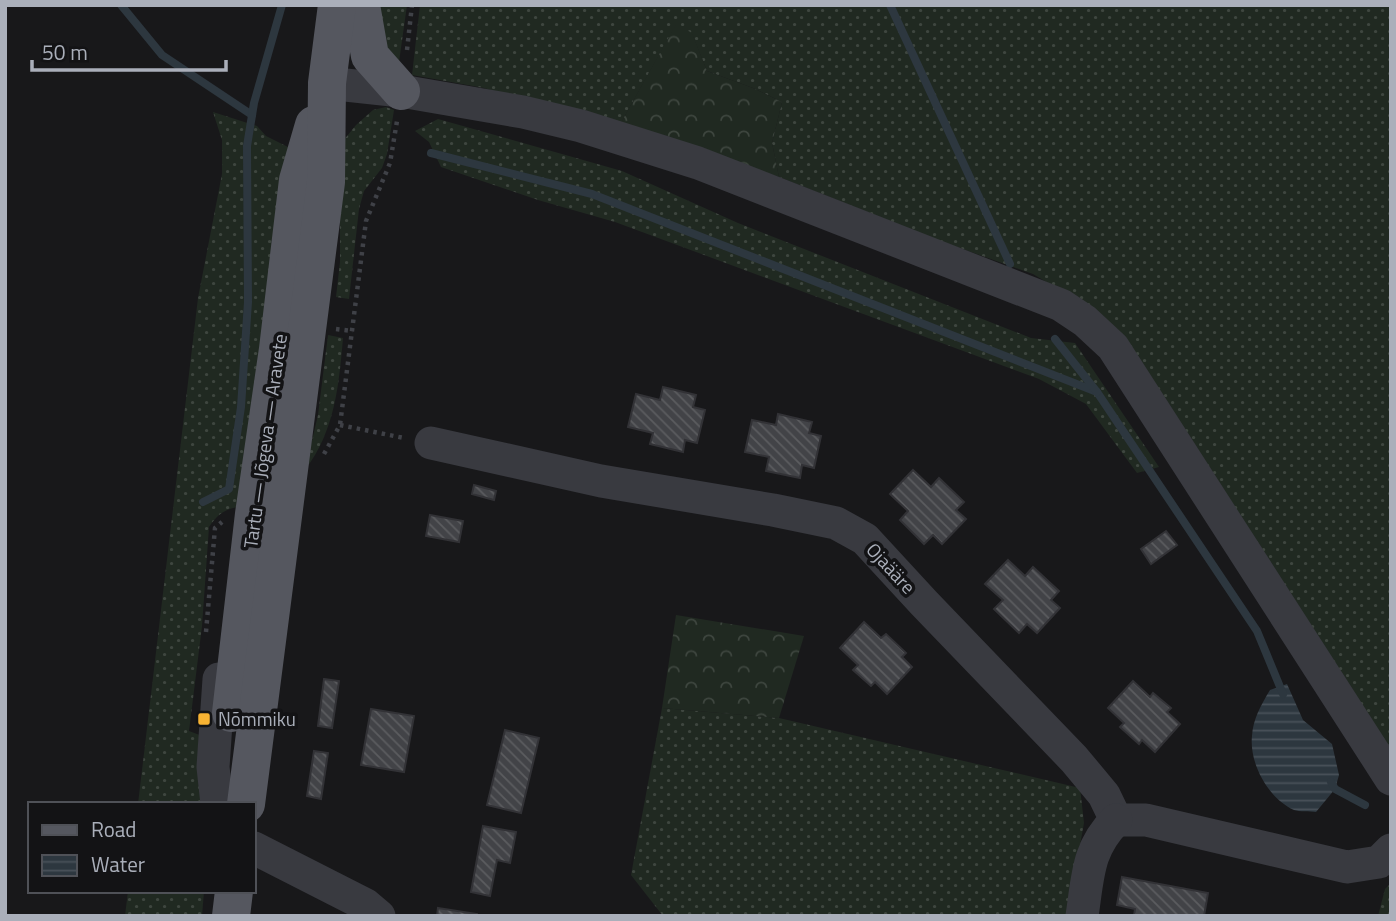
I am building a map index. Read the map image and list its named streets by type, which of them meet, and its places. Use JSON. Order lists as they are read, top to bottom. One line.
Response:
{"streets":{"main road":["Tartu — Jõgeva — Aravete"],"street":["Ojaääre"]},"places":{"transit":["Nõmmiku"]},"legend":["Road","Water"],"scale_bar":"50 m"}
